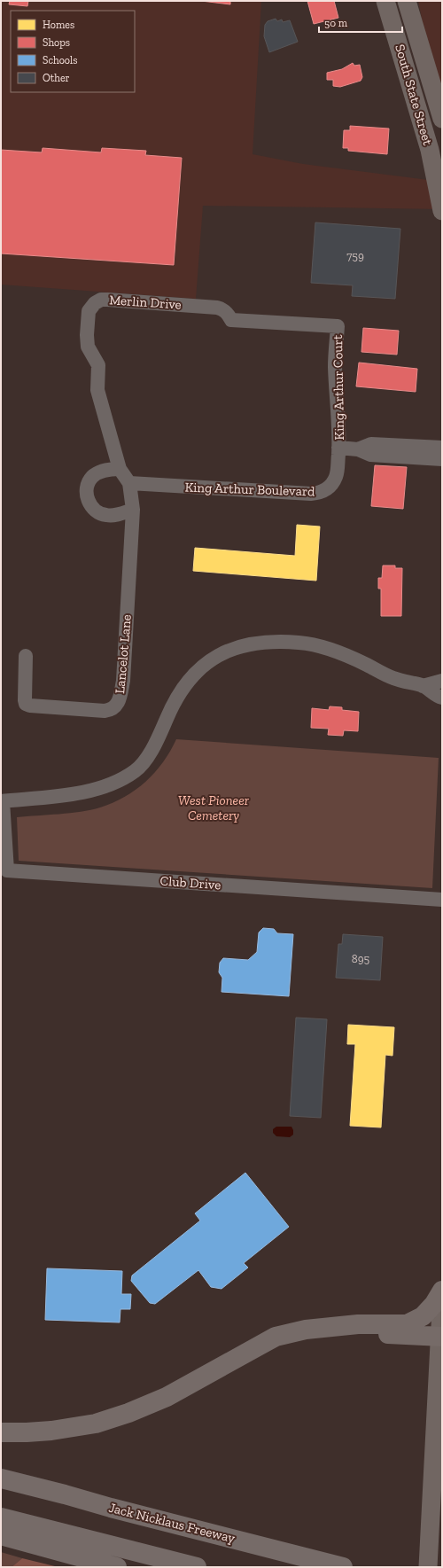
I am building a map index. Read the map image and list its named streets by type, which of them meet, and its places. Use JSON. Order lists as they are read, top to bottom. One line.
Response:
{"streets":{"highway":["Jack Nicklaus Freeway"],"main road":["South State Street"],"street":["Merlin Drive","King Arthur Court","King Arthur Boulevard","Lancelot Lane","Club Drive"]},"crossings":[["Merlin Drive","King Arthur Court"],["Merlin Drive","King Arthur Boulevard"],["Merlin Drive","Lancelot Lane"],["King Arthur Court","King Arthur Boulevard"],["King Arthur Boulevard","Lancelot Lane"]],"parks":["West Pioneer Cemetery"],"house_numbers":["759","895"],"legend":["Homes","Shops","Schools","Other"],"scale_bar":"50 m"}
